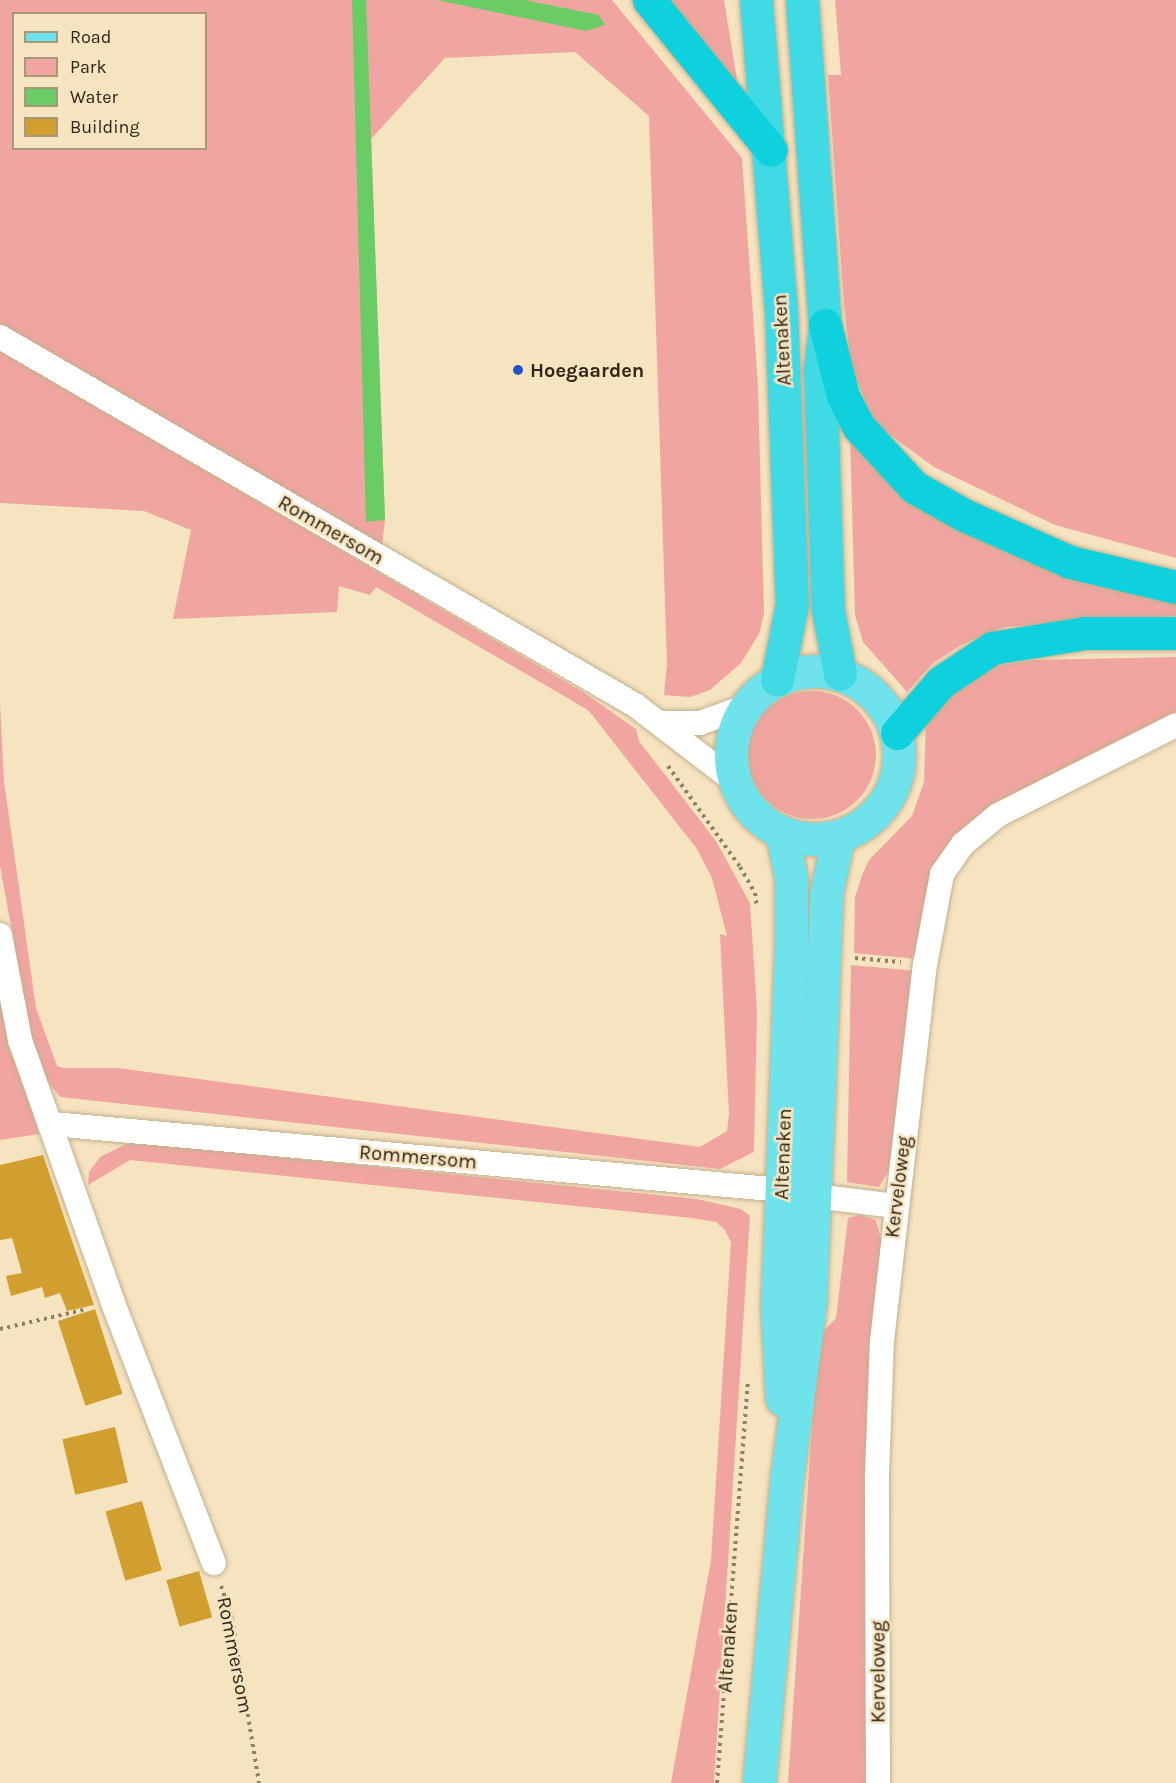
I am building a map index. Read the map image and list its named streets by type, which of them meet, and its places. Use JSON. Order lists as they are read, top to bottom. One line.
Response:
{"streets":{"highway":["Altenaken"],"street":["Rommersom","Kerveloweg"]},"crossings":[["Altenaken","Rommersom"]],"places":["Hoegaarden"],"legend":["Road","Park","Water","Building"]}
